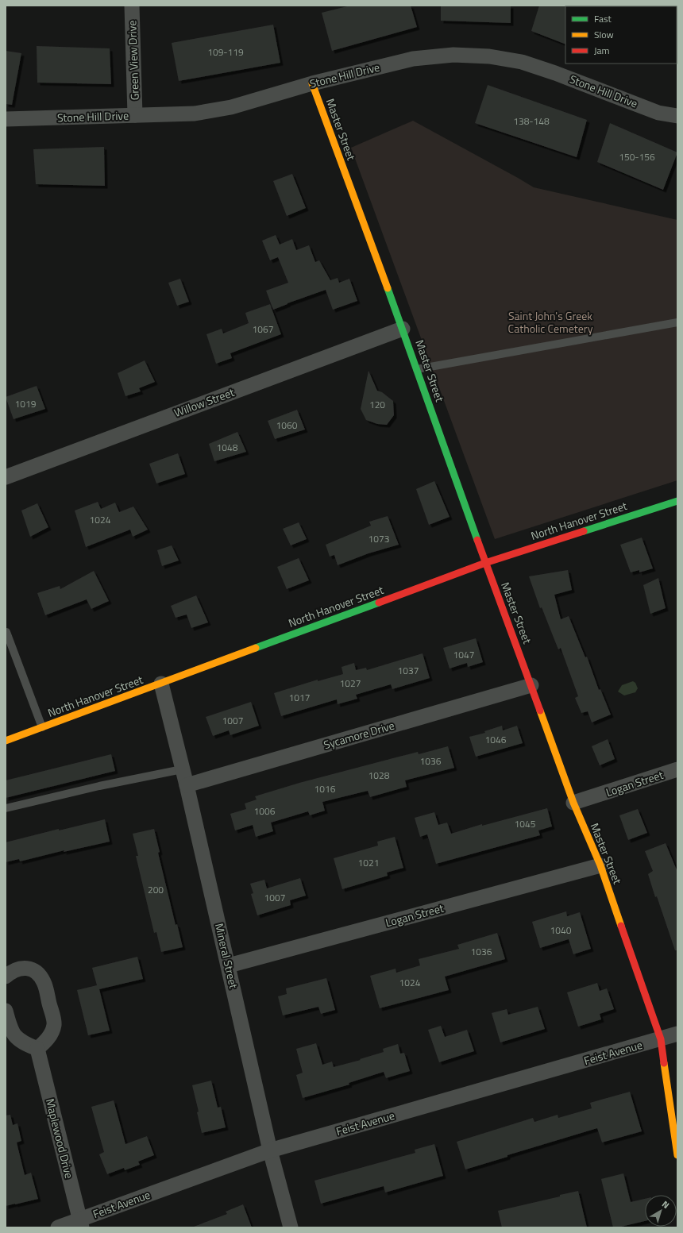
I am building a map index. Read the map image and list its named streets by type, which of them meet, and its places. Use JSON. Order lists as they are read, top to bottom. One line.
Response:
{"streets":{"street":["Green View Drive","Stone Hill Drive","Master Street","Willow Street","North Hanover Street","Sycamore Drive","Logan Street","Mineral Street","Feist Avenue","Maplewood Drive"]},"crossings":[["Green View Drive","Stone Hill Drive"],["Stone Hill Drive","Master Street"],["Master Street","Willow Street"],["Master Street","North Hanover Street"],["Master Street","Sycamore Drive"],["Master Street","Logan Street"],["Master Street","Feist Avenue"],["North Hanover Street","Mineral Street"],["Sycamore Drive","Mineral Street"],["Logan Street","Mineral Street"],["Mineral Street","Feist Avenue"],["Feist Avenue","Maplewood Drive"]],"parks":["Saint John's Greek Catholic Cemetery"],"house_numbers":["109-119","138-148","150-156","1067","1019","120","1060","1048","1024","1073","1047","1037","1027","1017","1007","1046","1036","1028","1016","1006","1045","1021","200","1007","1040","1036","1024"],"legend":["Fast","Slow","Jam"],"north":"top right"}
